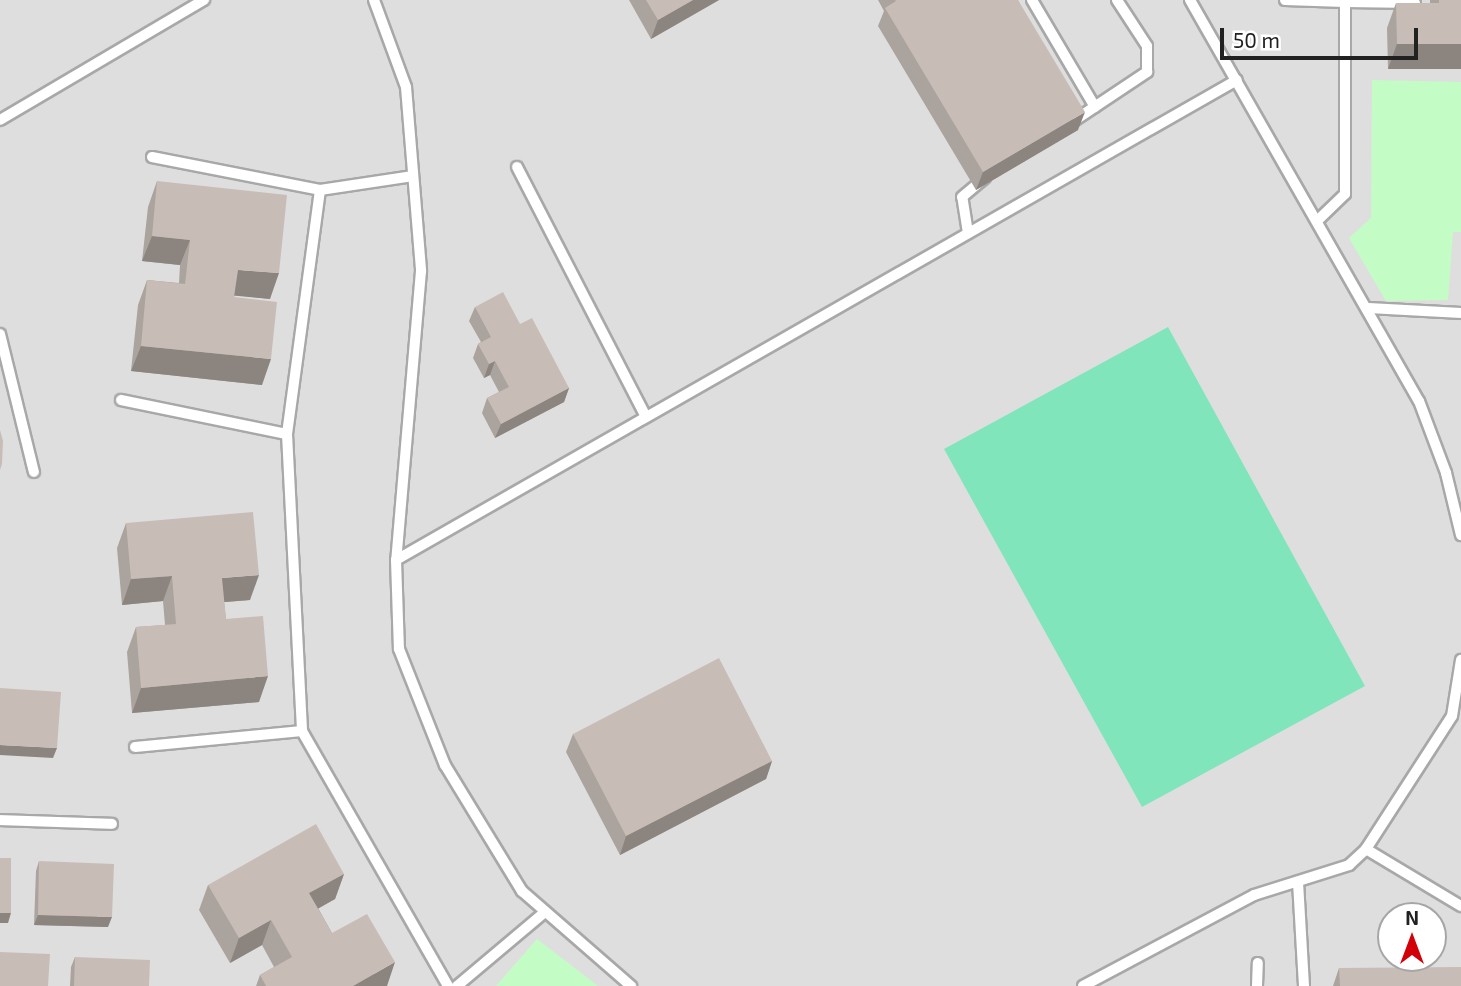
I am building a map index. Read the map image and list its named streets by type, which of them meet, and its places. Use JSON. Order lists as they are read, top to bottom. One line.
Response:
{"scale_bar":"50 m","north":"top"}
